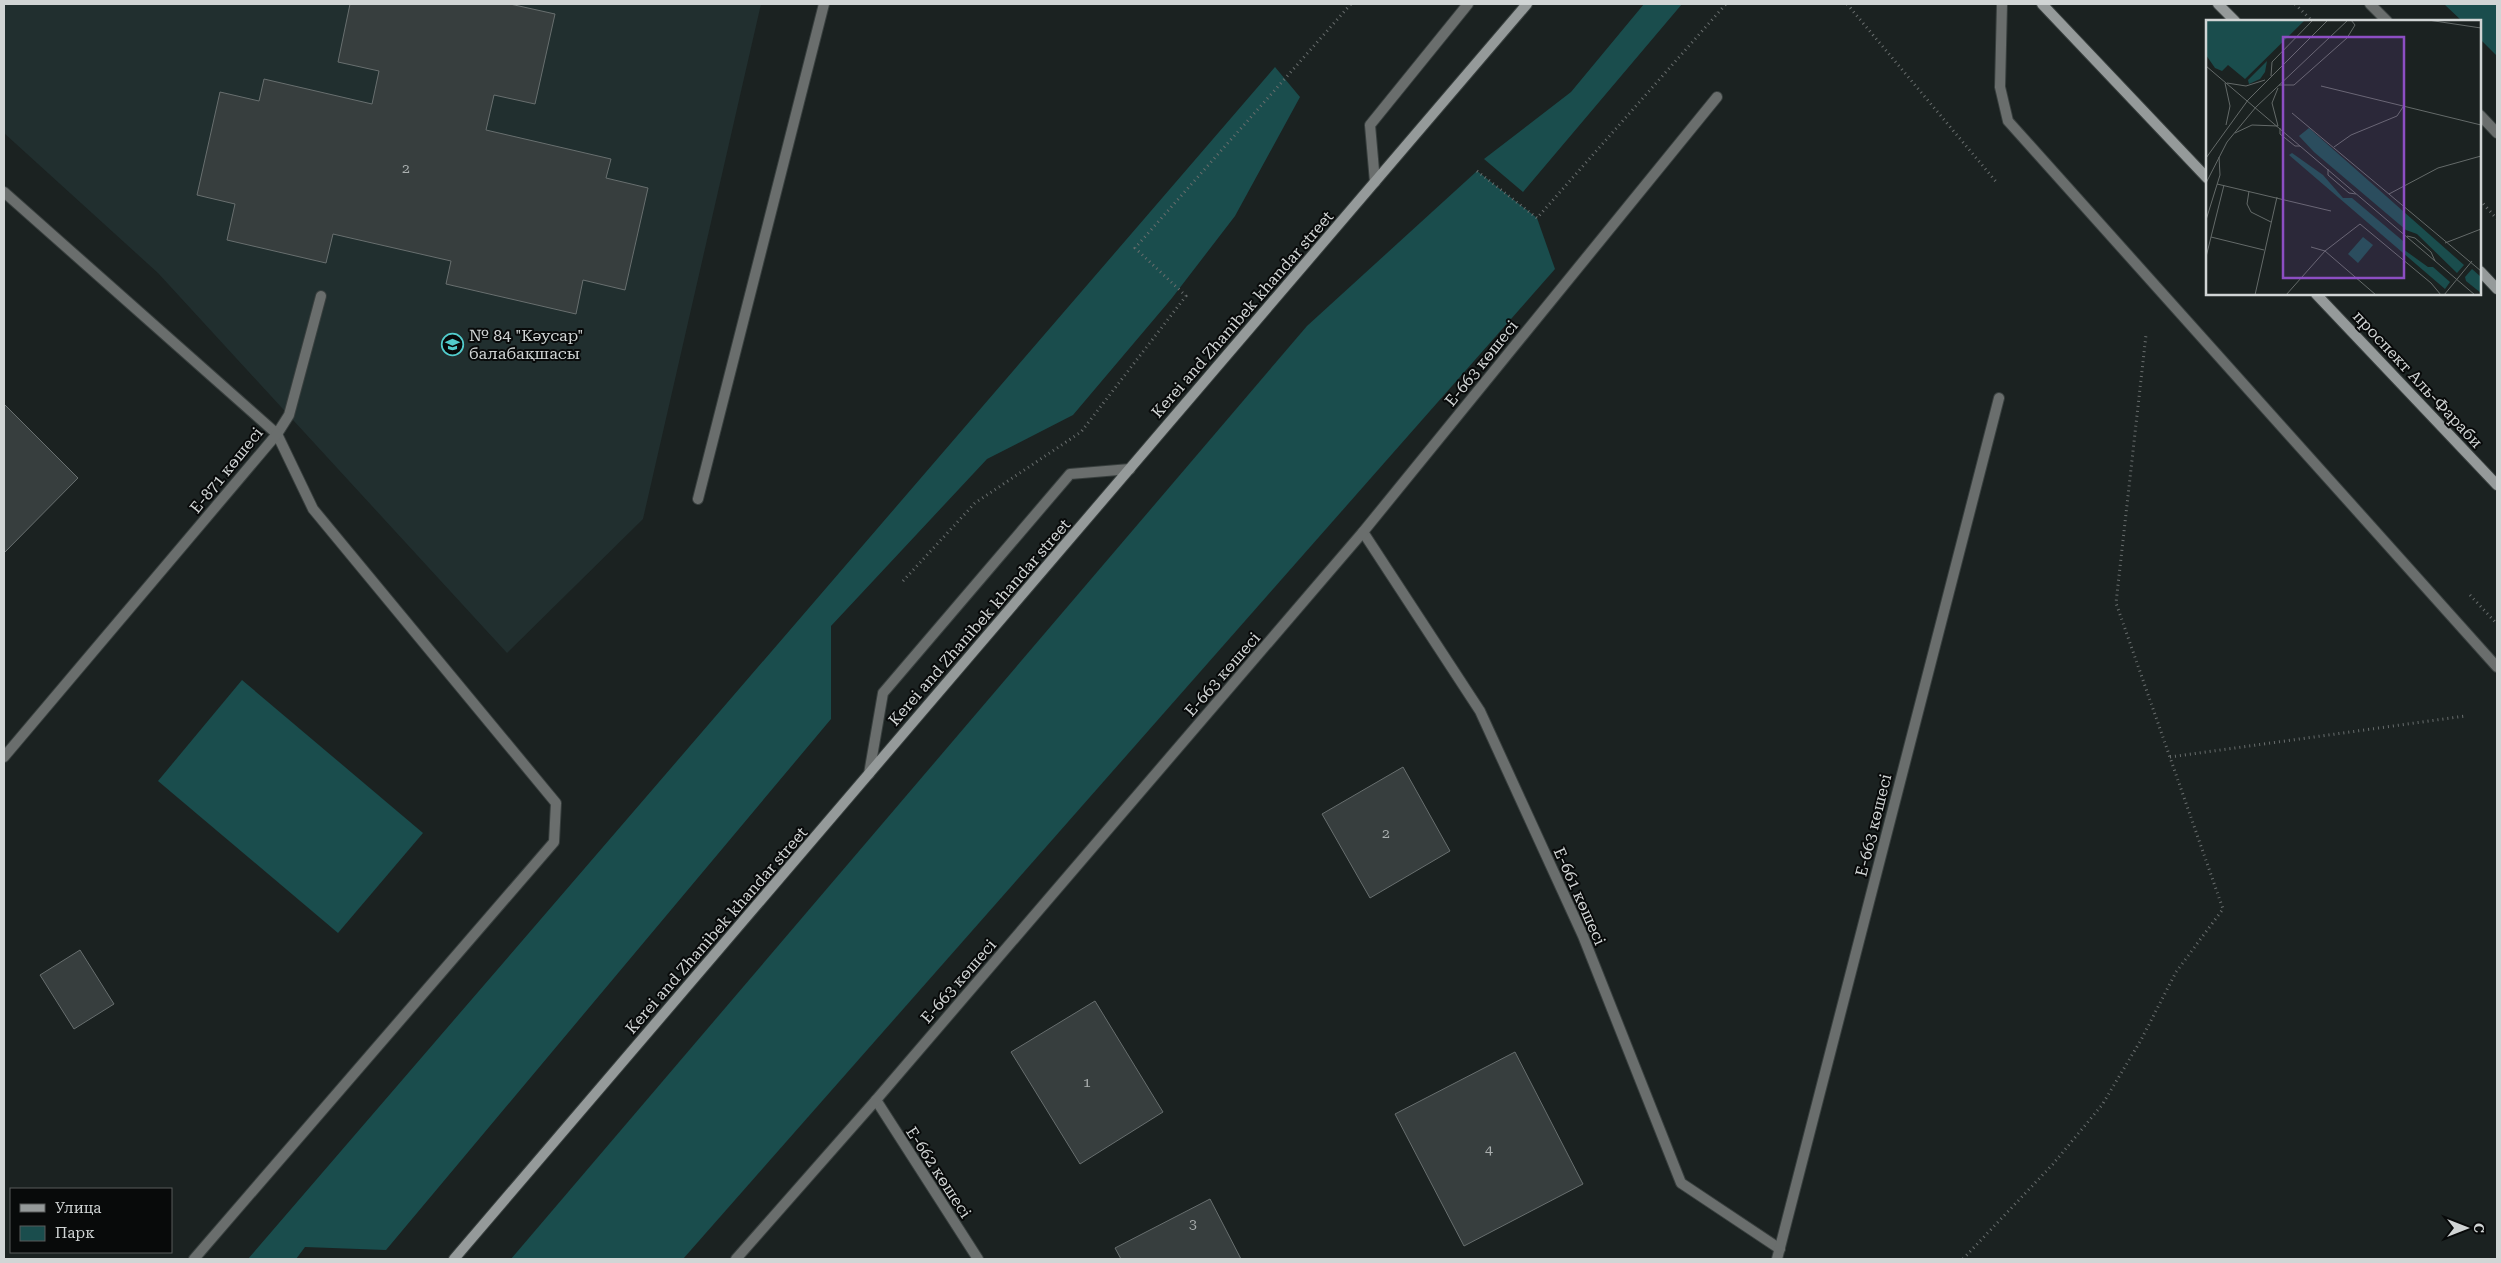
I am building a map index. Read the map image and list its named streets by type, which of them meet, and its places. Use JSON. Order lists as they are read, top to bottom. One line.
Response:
{"streets":{"main road":["Kerei and Zhanibek khandar street","проспект Аль-Фараби"],"street":["Е-663 көшесі","Е-871 көшесі","Е-661 көшесі","Е-662 көшесі"]},"crossings":[["Е-663 көшесі","Е-661 көшесі"],["Е-663 көшесі","Е-662 көшесі"]],"places":{"school or university":["№ 84 \"Кәусар\" балабақшасы"]},"house_numbers":["2","2","1","4","3"],"legend":["Улица","Парк"],"north":"right"}
